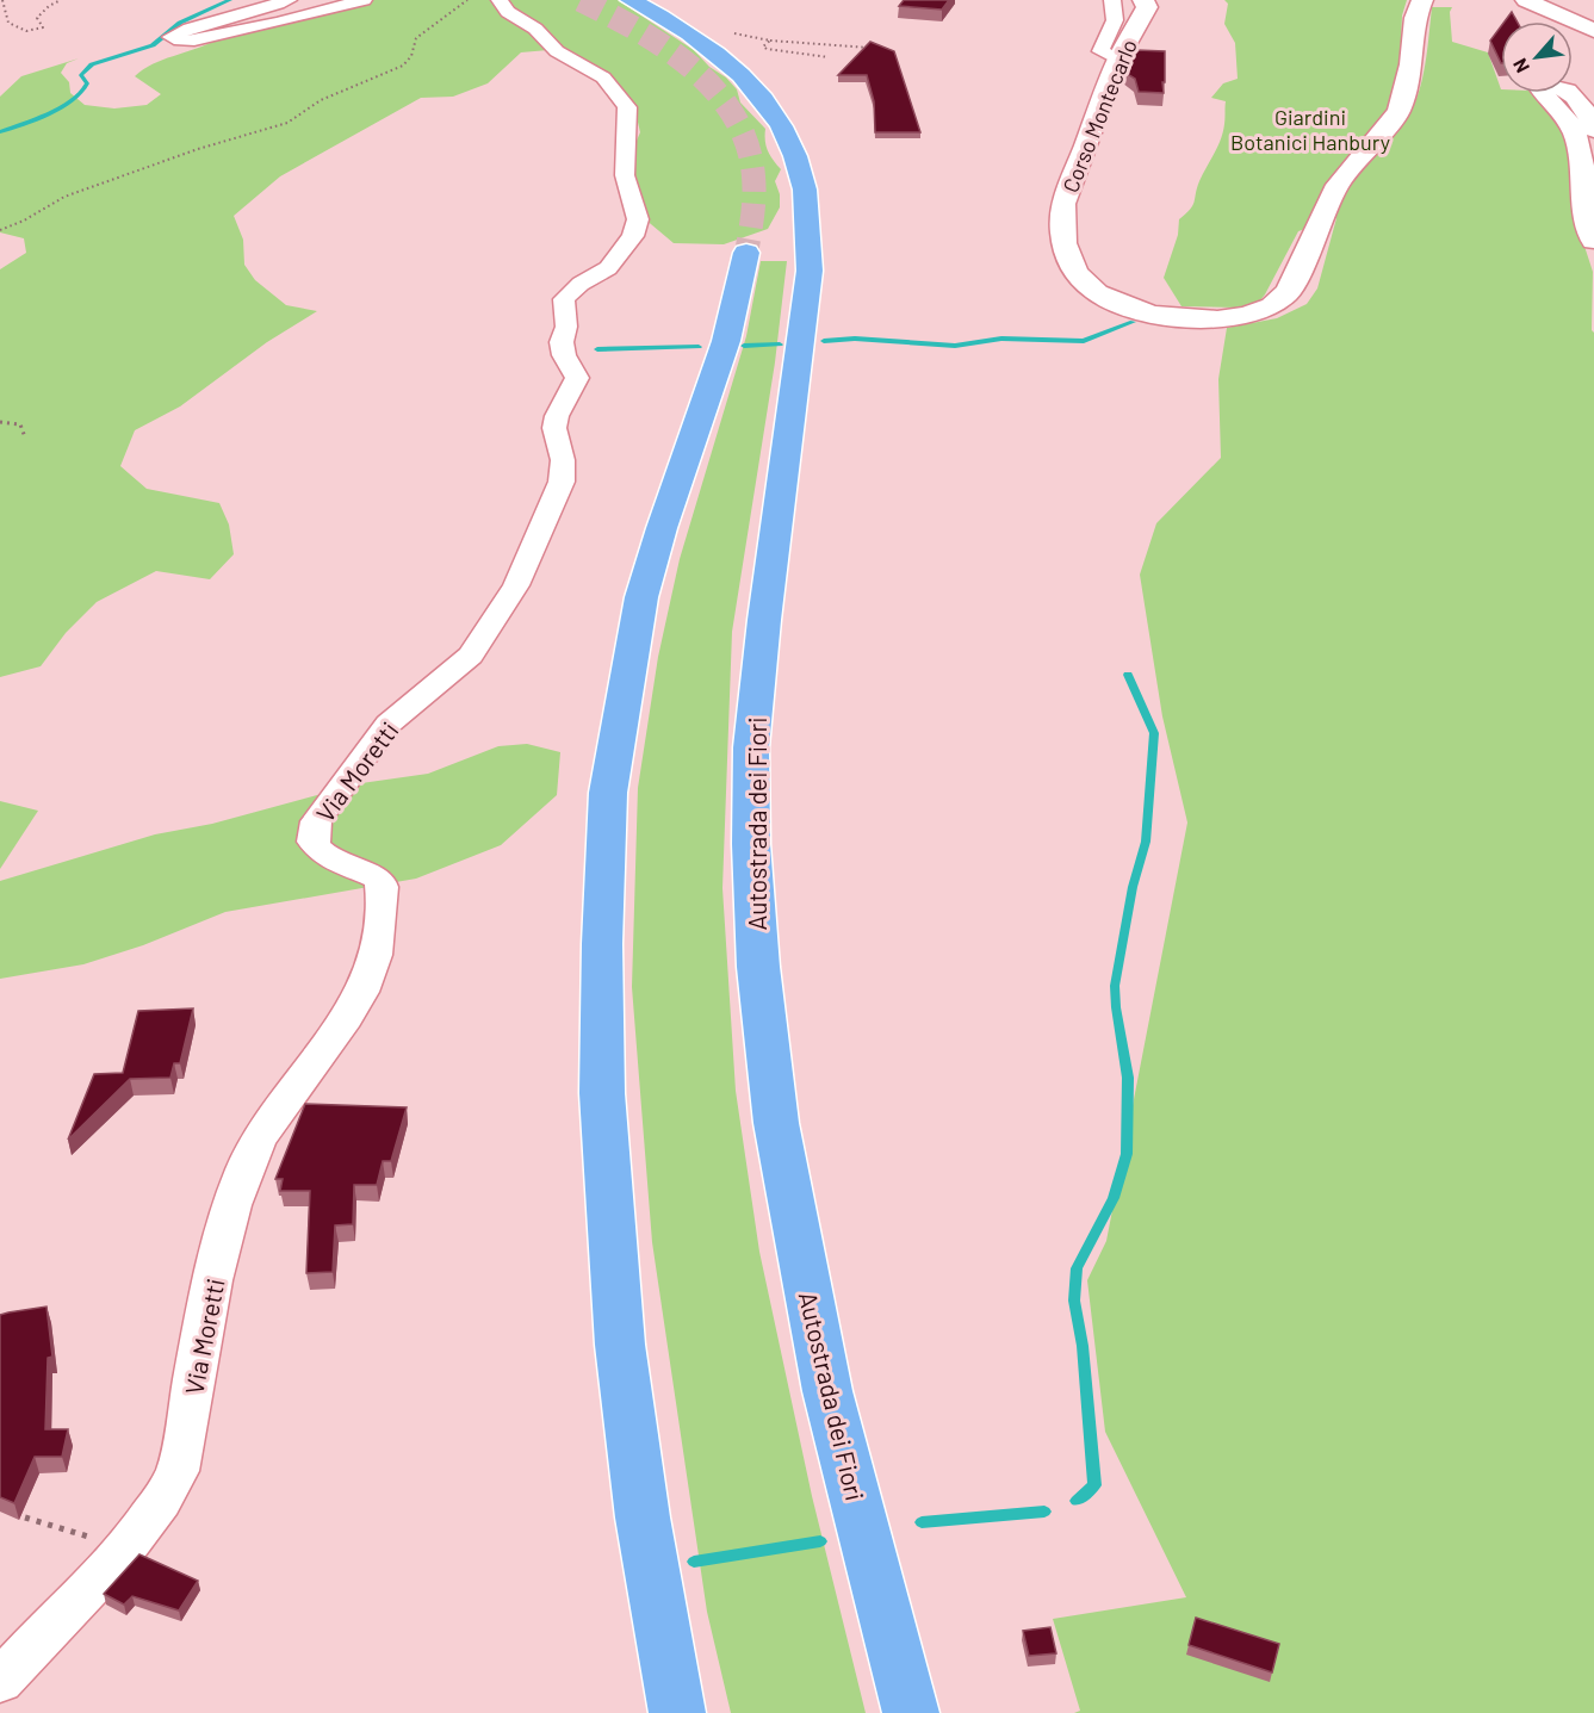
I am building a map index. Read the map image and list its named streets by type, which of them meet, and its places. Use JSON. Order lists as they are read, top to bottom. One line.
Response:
{"streets":{"highway":["Autostrada dei Fiori"],"main road":["Corso Montecarlo"],"street":["Via Moretti"]},"parks":["Giardini Botanici Hanbury"],"north":"bottom left"}
